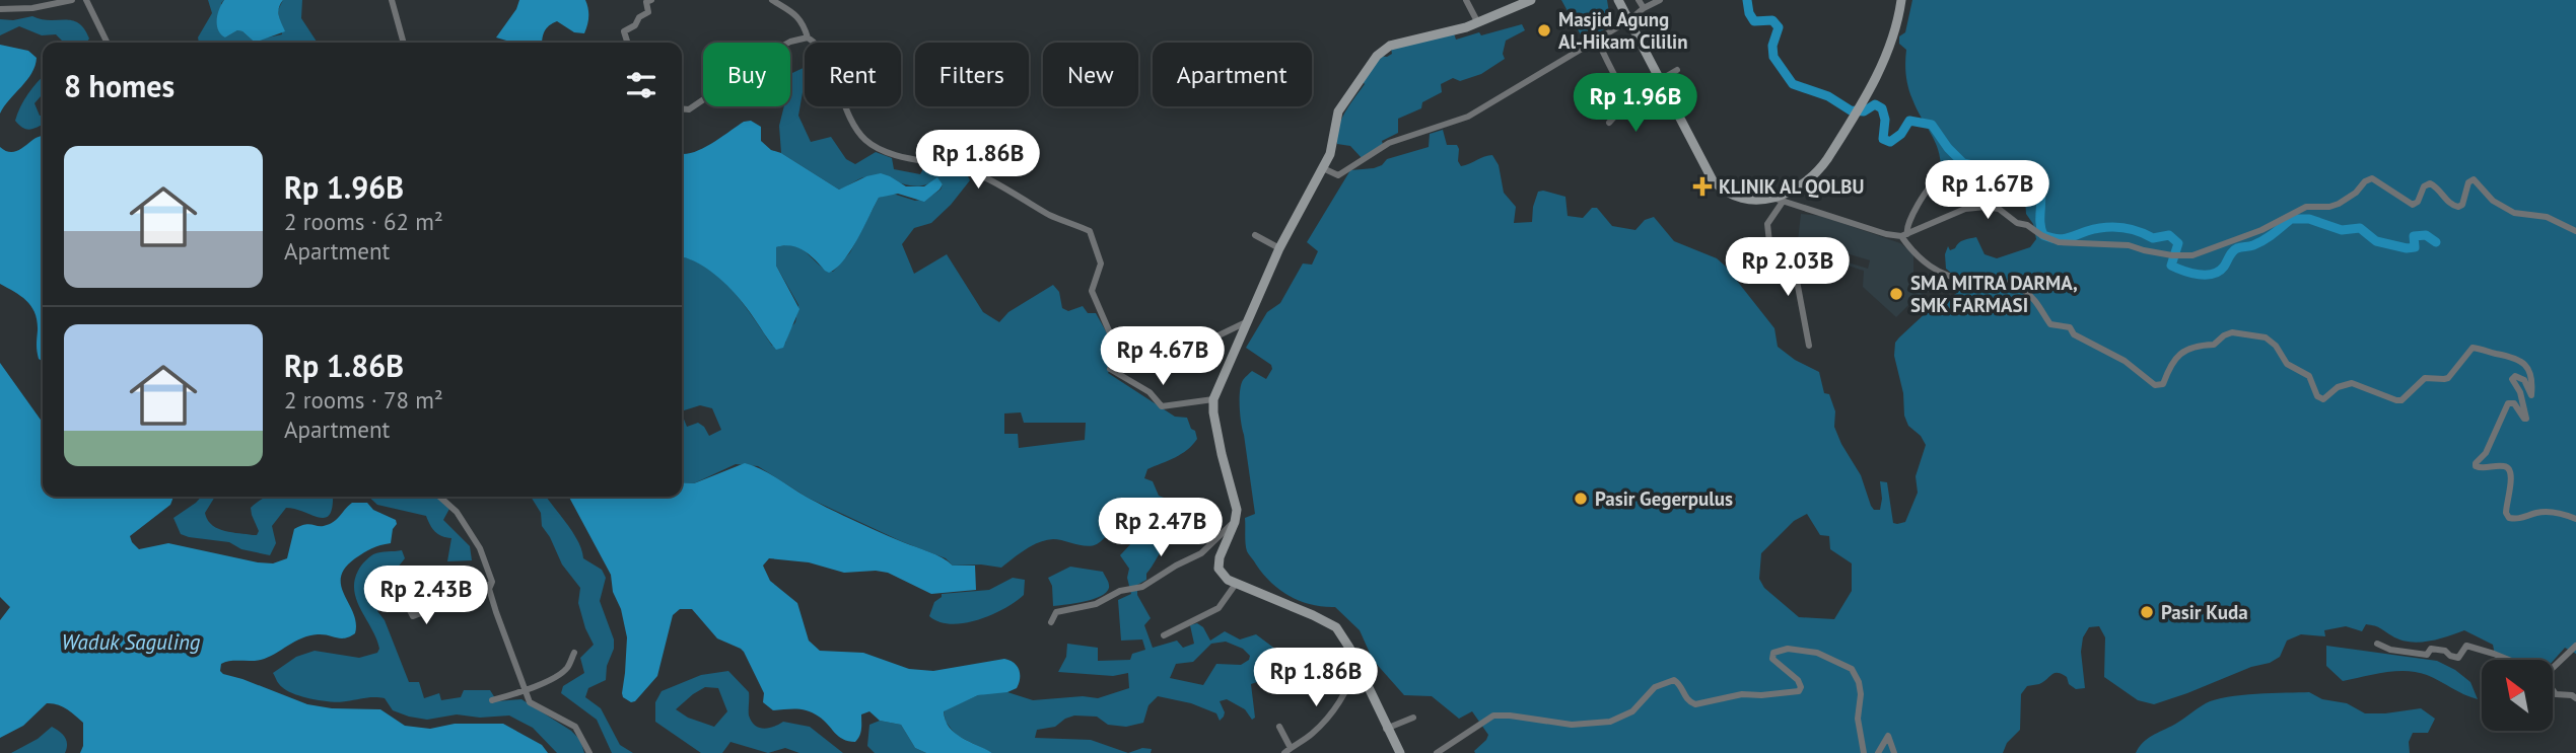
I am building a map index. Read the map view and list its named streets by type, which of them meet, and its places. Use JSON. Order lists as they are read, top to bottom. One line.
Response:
{"water":["Waduk Saguling"],"places":{"other":["Masjid Agung Al-Hikam Cililin","SMA MITRA DARMA, SMK FARMASI","Pasir Gegerpulus","Pasir Kuda"],"health":["KLINIK AL QOLBU"]},"north":"top left","page":{"chip":["Buy","Rent","Filters","New","Apartment"],"heading":"8 homes","price":["Rp 1.96B","Rp 1.86B","Rp 1.67B","Rp 2.03B","Rp 4.67B","Rp 2.47B","Rp 2.43B","Rp 1.86B"],"list":[{"name":"Rp 1.96B","note":"2 rooms · 62 m² · Apartment"},{"name":"Rp 1.86B","note":"2 rooms · 78 m² · Apartment"}]}}
